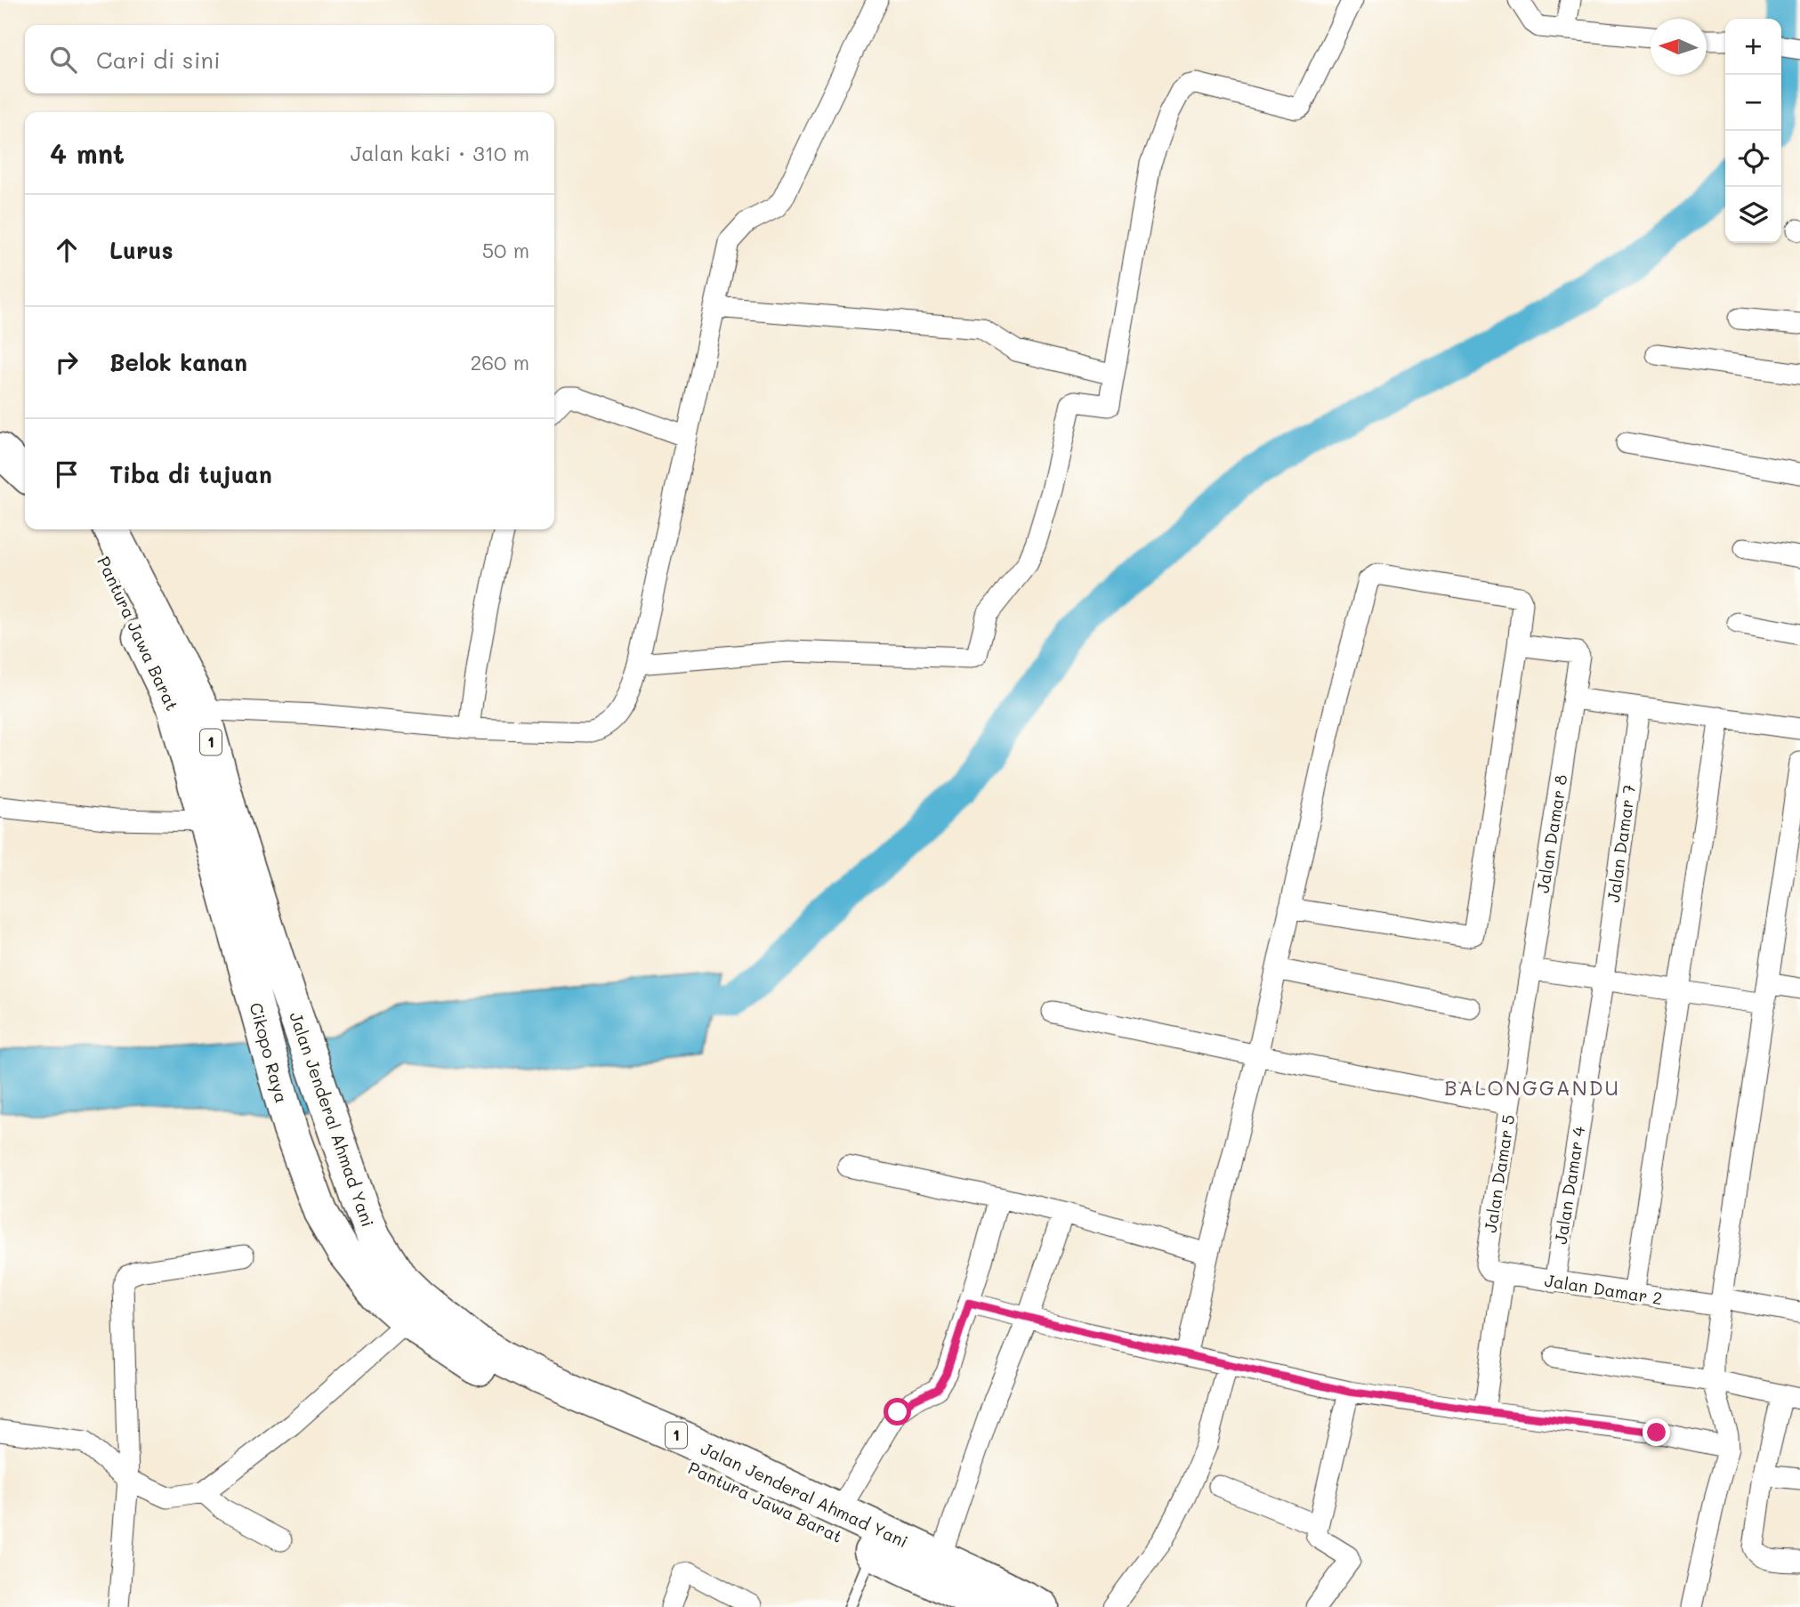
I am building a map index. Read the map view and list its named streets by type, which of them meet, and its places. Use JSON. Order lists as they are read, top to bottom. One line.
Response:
{"streets":{"highway":["Pantura Jawa Barat","1","Cikopo Raya","Jalan Jenderal Ahmad Yani"],"street":["Jalan Damar 8","Jalan Damar 7","Jalan Damar 5","Jalan Damar 4","Jalan Damar 2"]},"crossings":[["Pantura Jawa Barat","1"],["Pantura Jawa Barat","Cikopo Raya"],["Pantura Jawa Barat","Jalan Jenderal Ahmad Yani"],["Jalan Damar 8","Jalan Damar 5"],["Jalan Damar 7","Jalan Damar 4"],["Jalan Damar 5","Jalan Damar 2"],["Jalan Damar 4","Jalan Damar 2"]],"districts":["BALONGGANDU"],"north":"left","page":{"map_buttons":["+","−"],"search":"Cari di sini","heading":["4 mnt","Jalan kaki · 310 m"],"list":[["Lurus","50 m"],["Belok kanan","260 m"],"Tiba di tujuan"]}}
